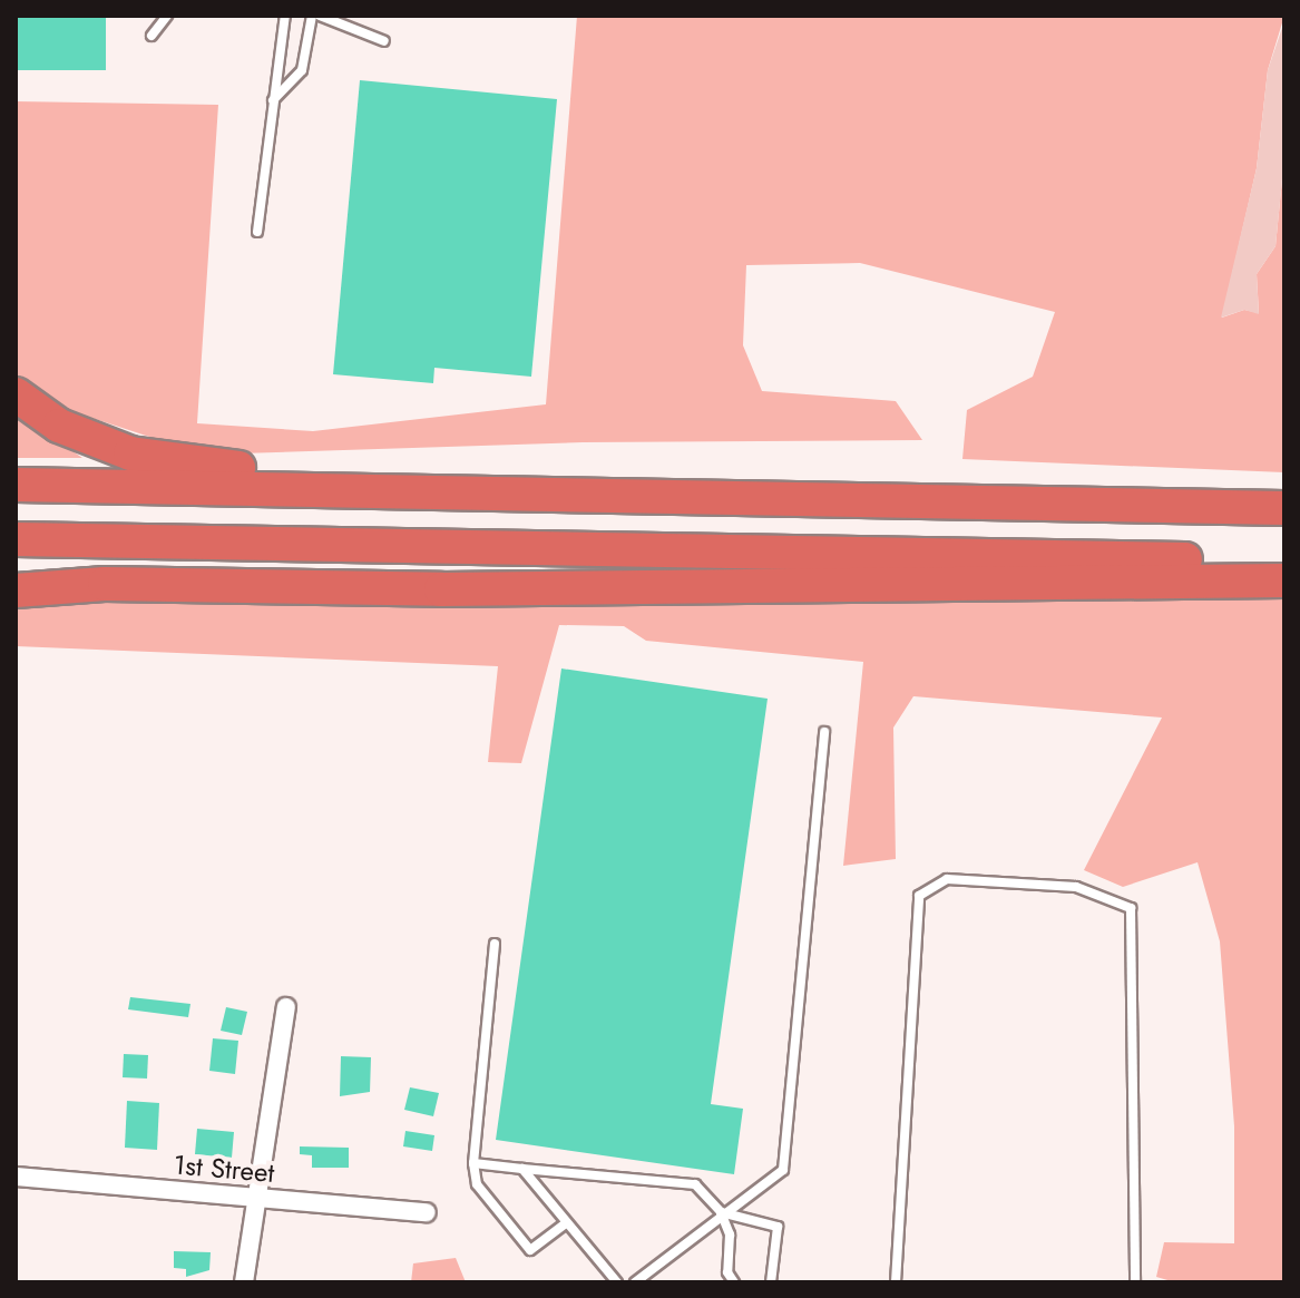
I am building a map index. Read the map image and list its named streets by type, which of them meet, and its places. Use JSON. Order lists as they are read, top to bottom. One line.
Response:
{"streets":{"street":["1st Street"]}}
